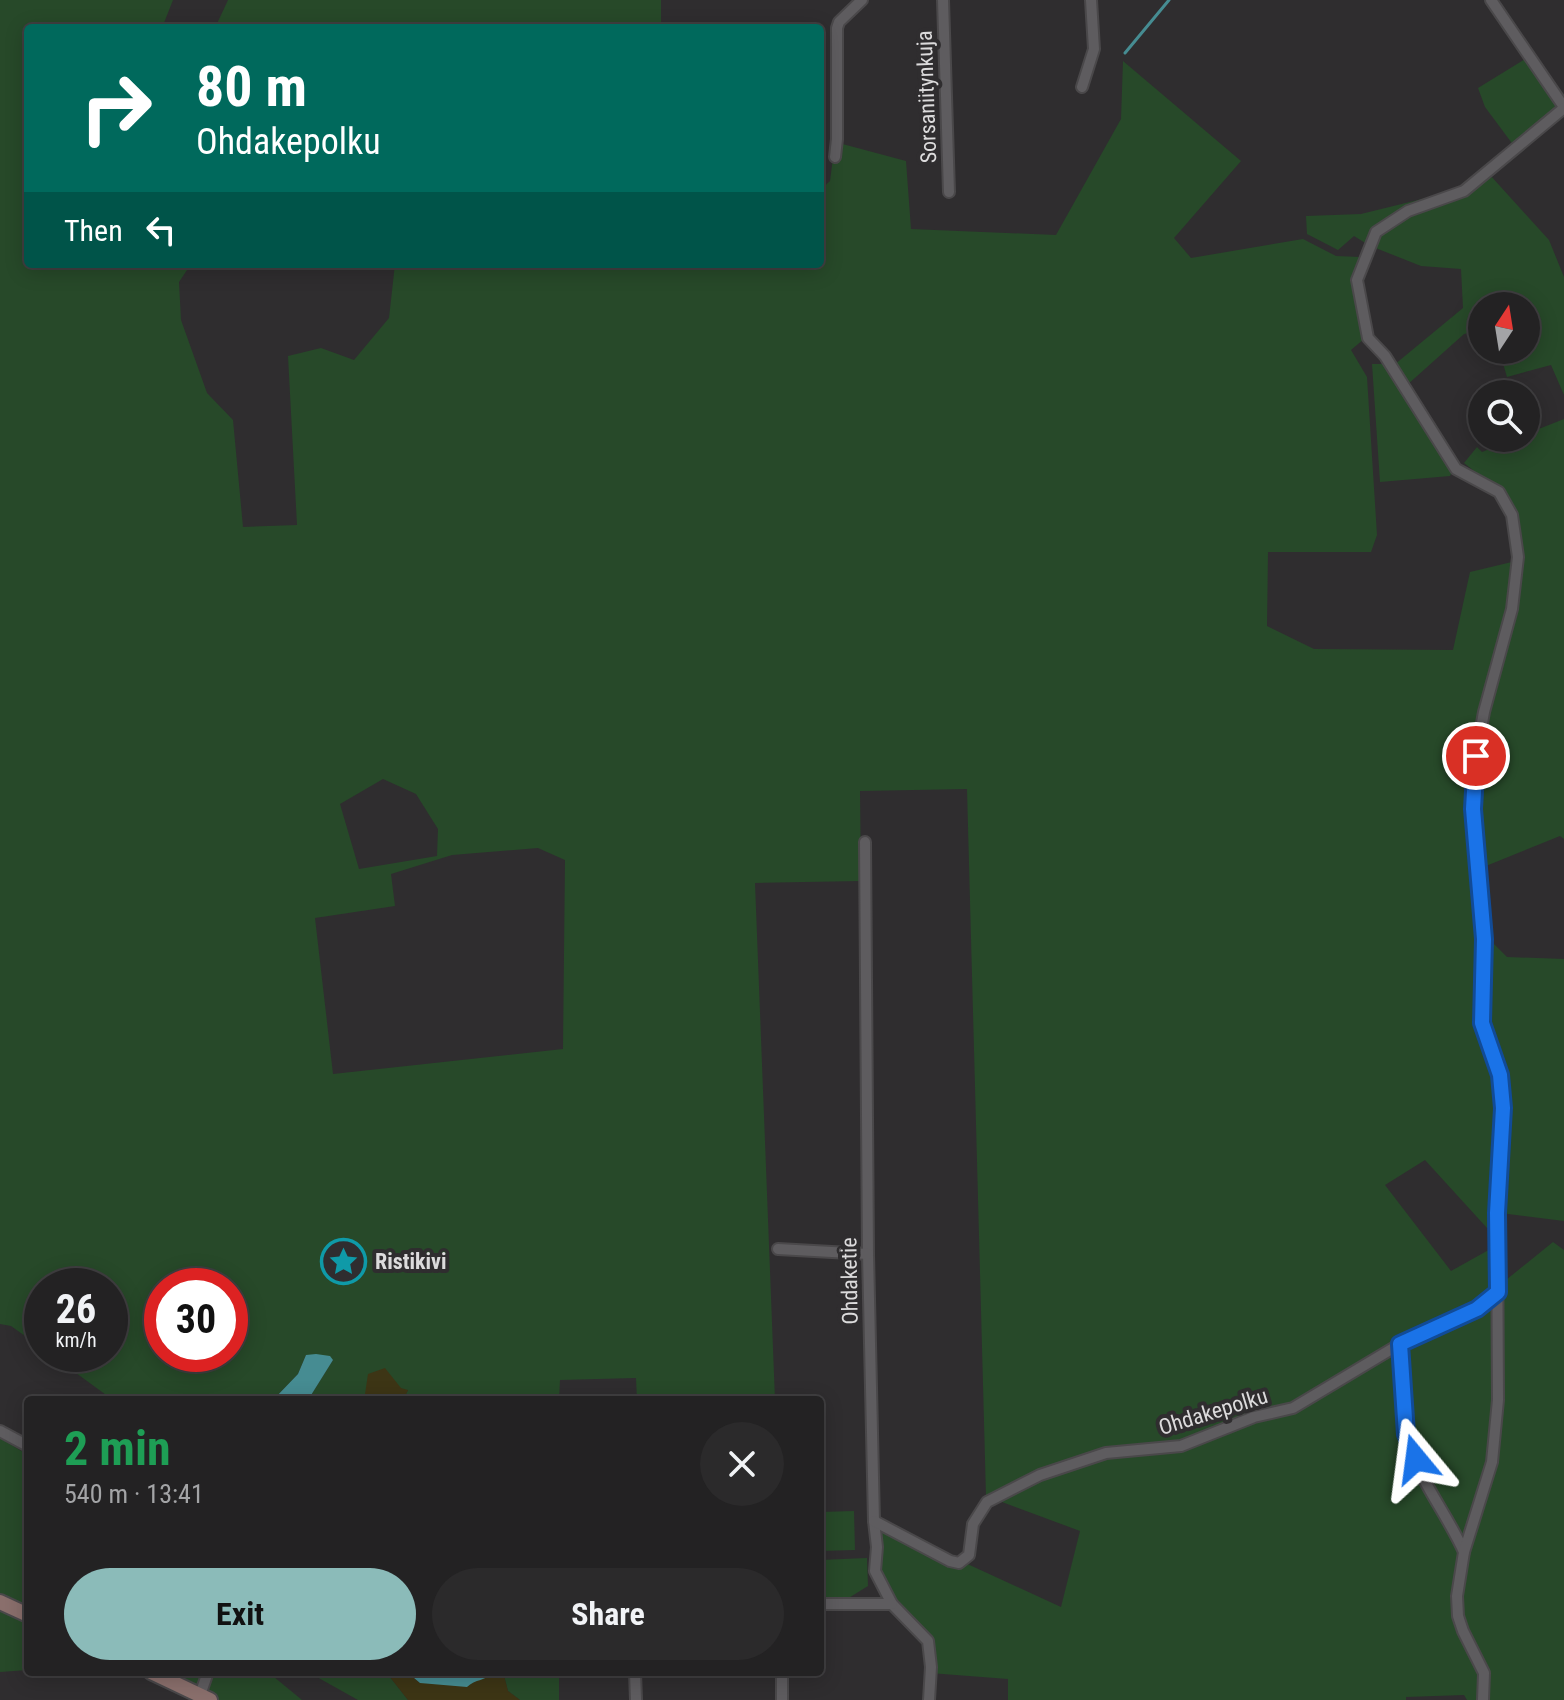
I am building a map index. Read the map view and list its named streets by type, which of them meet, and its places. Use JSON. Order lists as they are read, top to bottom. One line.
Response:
{"streets":{"street":["Sorsaniitynkuja","Ohdaketie","Ohdakepolku"]},"crossings":[["Ohdaketie","Ohdakepolku"]],"places":{"place":["Ristikivi"]},"north":"top","page":{"turn":["80 m","Ohdakepolku"],"then":"Then","speed":"26 km/h","limit":"30","heading":["2 min","540 m · 13:41"],"buttons":["Exit","Share"]}}
